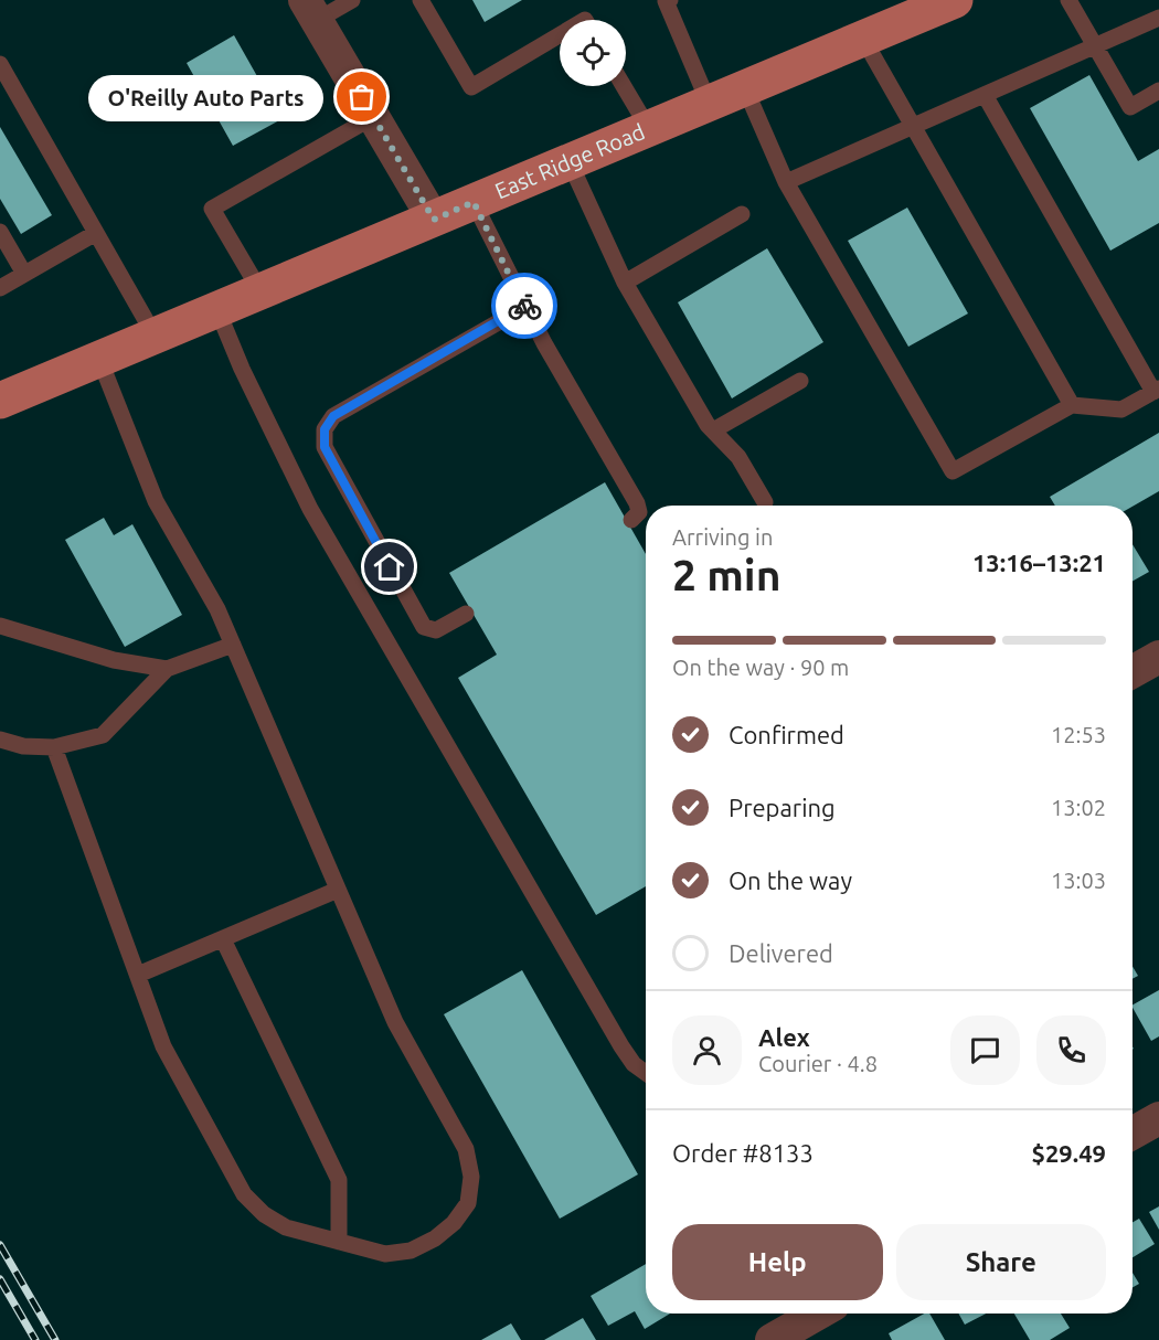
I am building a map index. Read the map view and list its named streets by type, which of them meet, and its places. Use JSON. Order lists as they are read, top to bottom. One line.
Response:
{"streets":{"main road":["East Ridge Road"]},"places":["O'Reilly Auto Parts"],"page":{"bubble":"O'Reilly Auto Parts","heading":["2 min","Arriving in","13:16–13:21"],"panel":["Alex","Courier · 4.8","Order #8133","$29.49"],"bar":"On the way · 90 m","list":[["Confirmed","12:53"],["Preparing","13:02"],["On the way","13:03"],"Delivered"],"buttons":["Help","Share"]}}
